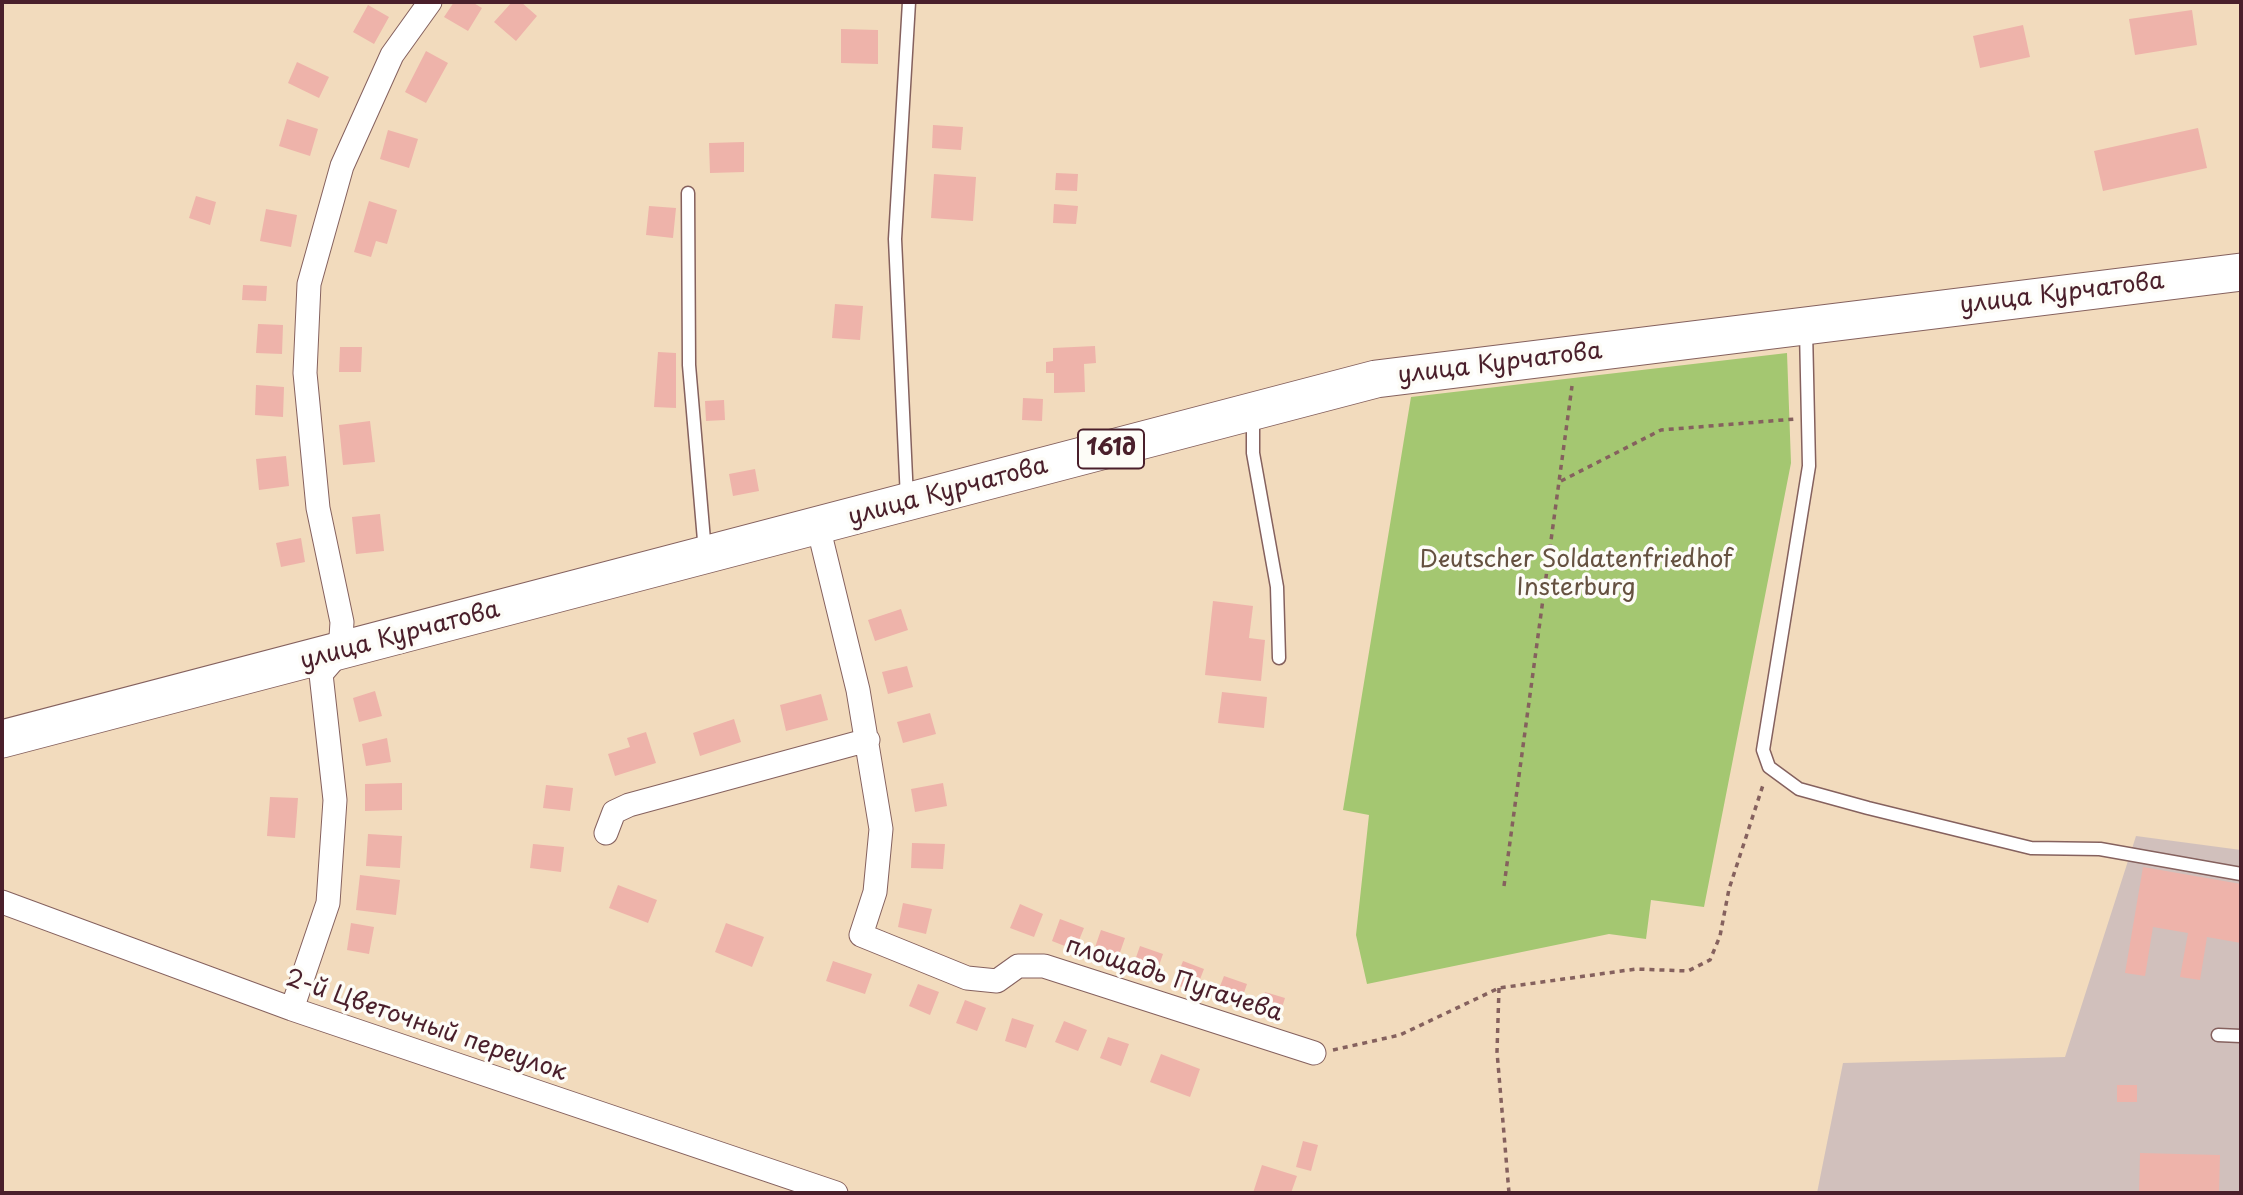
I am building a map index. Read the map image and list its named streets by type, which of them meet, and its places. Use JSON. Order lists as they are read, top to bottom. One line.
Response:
{"streets":{"main road":["улица Курчатова","161д"],"street":["площадь Пугачева","2-й Цветочный переулок"]},"parks":["Deutscher Soldatenfriedhof Insterburg"]}
